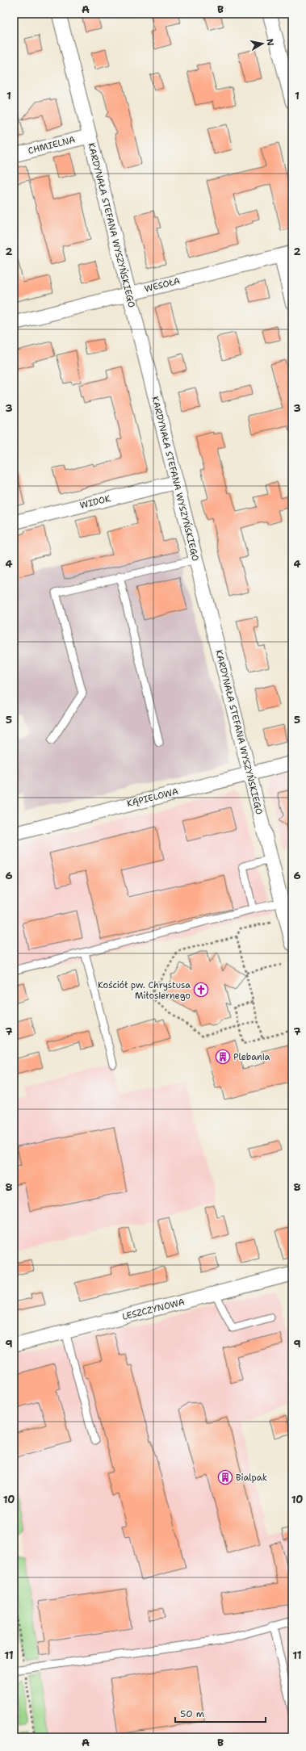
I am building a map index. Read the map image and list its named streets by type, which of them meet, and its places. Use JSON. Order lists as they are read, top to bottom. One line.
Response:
{"streets":{"street":["CHMIELNA","KARDYNAŁA STEFANA WYSZYŃSKIEGO","WESOŁA","WIDOK","KĄPIELOWA","LESZCZYNOWA"]},"crossings":[["CHMIELNA","KARDYNAŁA STEFANA WYSZYŃSKIEGO"],["KARDYNAŁA STEFANA WYSZYŃSKIEGO","WESOŁA"],["KARDYNAŁA STEFANA WYSZYŃSKIEGO","WIDOK"],["KARDYNAŁA STEFANA WYSZYŃSKIEGO","KĄPIELOWA"]],"places":{"church":["Kościół pw. Chrystusa Miłosiernego"],"building":["Plebania","Bialpak"]},"scale_bar":"50 m","north":"right","grid":{"columns":["A","B"],"rows":["1","2","3","4","5","6","7","8","9","10","11"]}}
